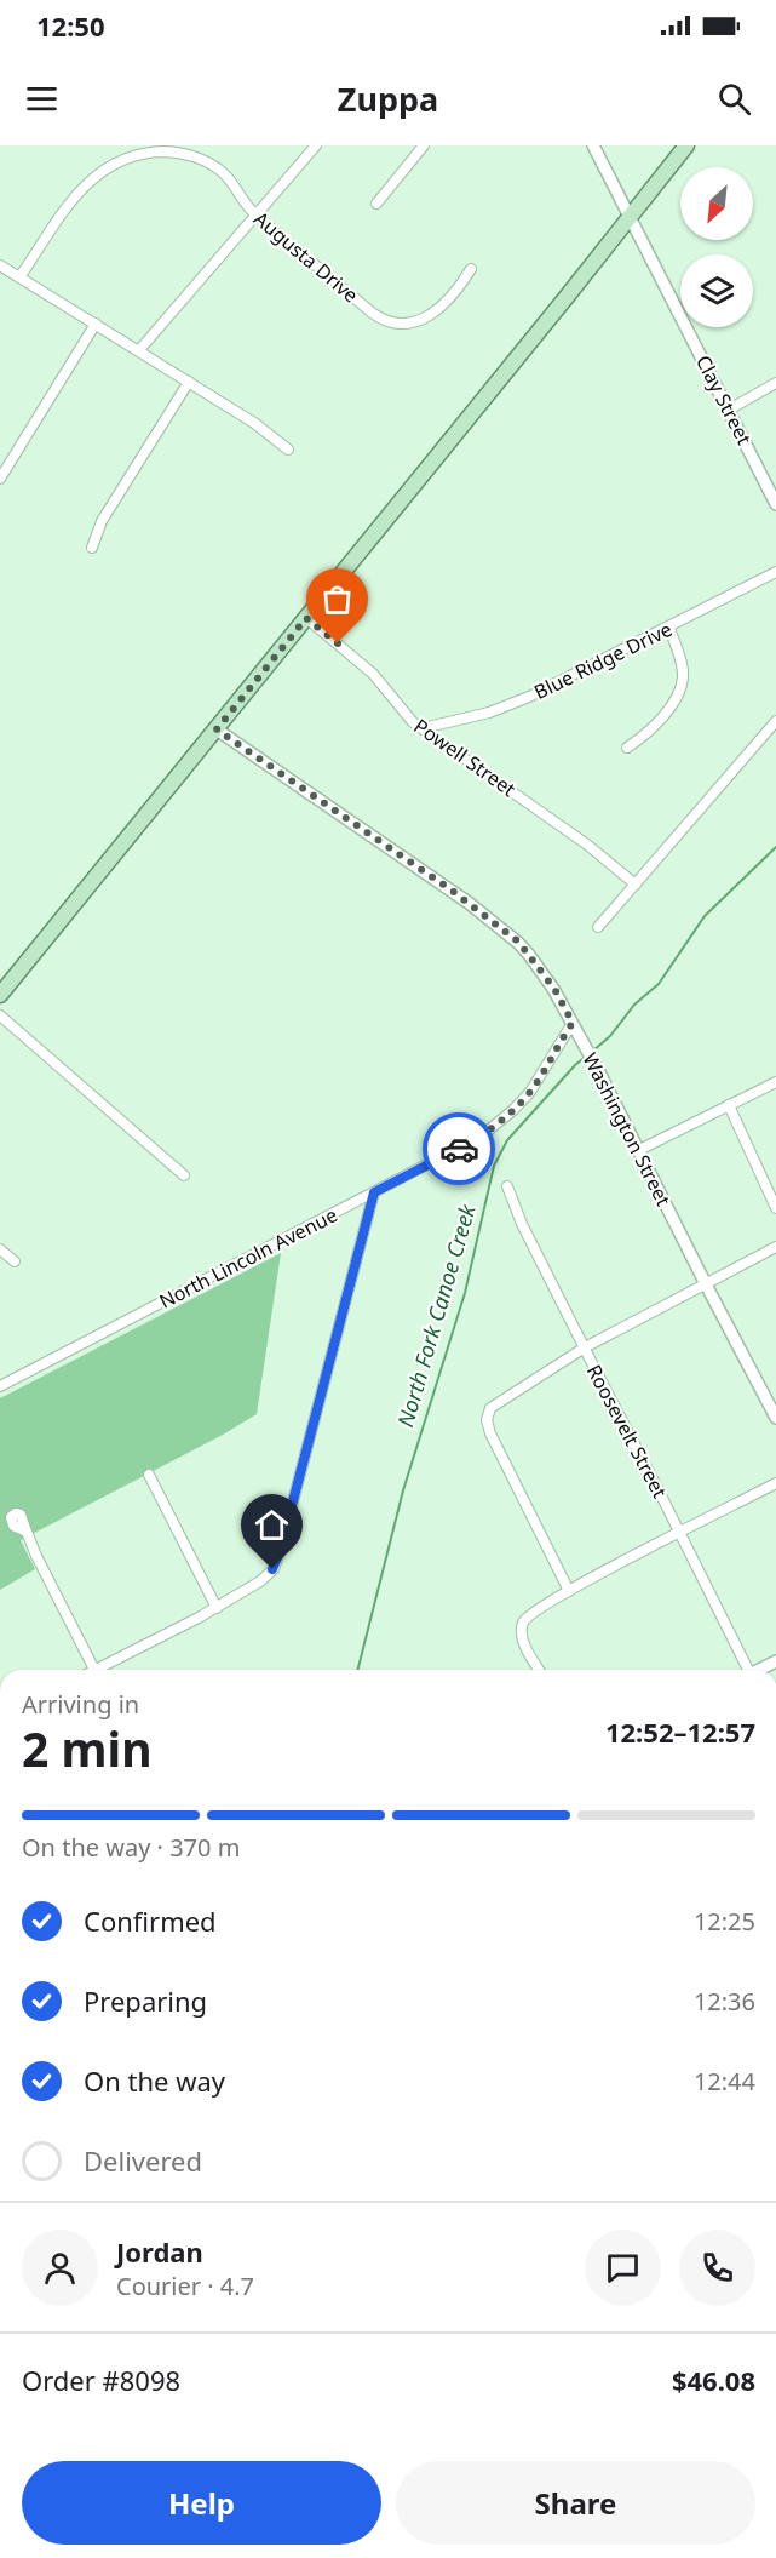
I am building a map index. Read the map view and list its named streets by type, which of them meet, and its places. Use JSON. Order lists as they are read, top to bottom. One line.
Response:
{"streets":{"street":["Augusta Drive","Clay Street","Blue Ridge Drive","Powell Street","Washington Street","North Lincoln Avenue","Roosevelt Street"]},"crossings":[["Blue Ridge Drive","Powell Street"],["Washington Street","North Lincoln Avenue"]],"water":["North Fork Canoe Creek"],"north":"bottom left","page":{"status":"12:50","header":"Zuppa","heading":["2 min","Arriving in","12:52–12:57"],"panel":["Jordan","Courier · 4.7","Order #8098","$46.08"],"bar":"On the way · 370 m","list":[["Confirmed","12:25"],["Preparing","12:36"],["On the way","12:44"],"Delivered"],"buttons":["Help","Share"]}}
